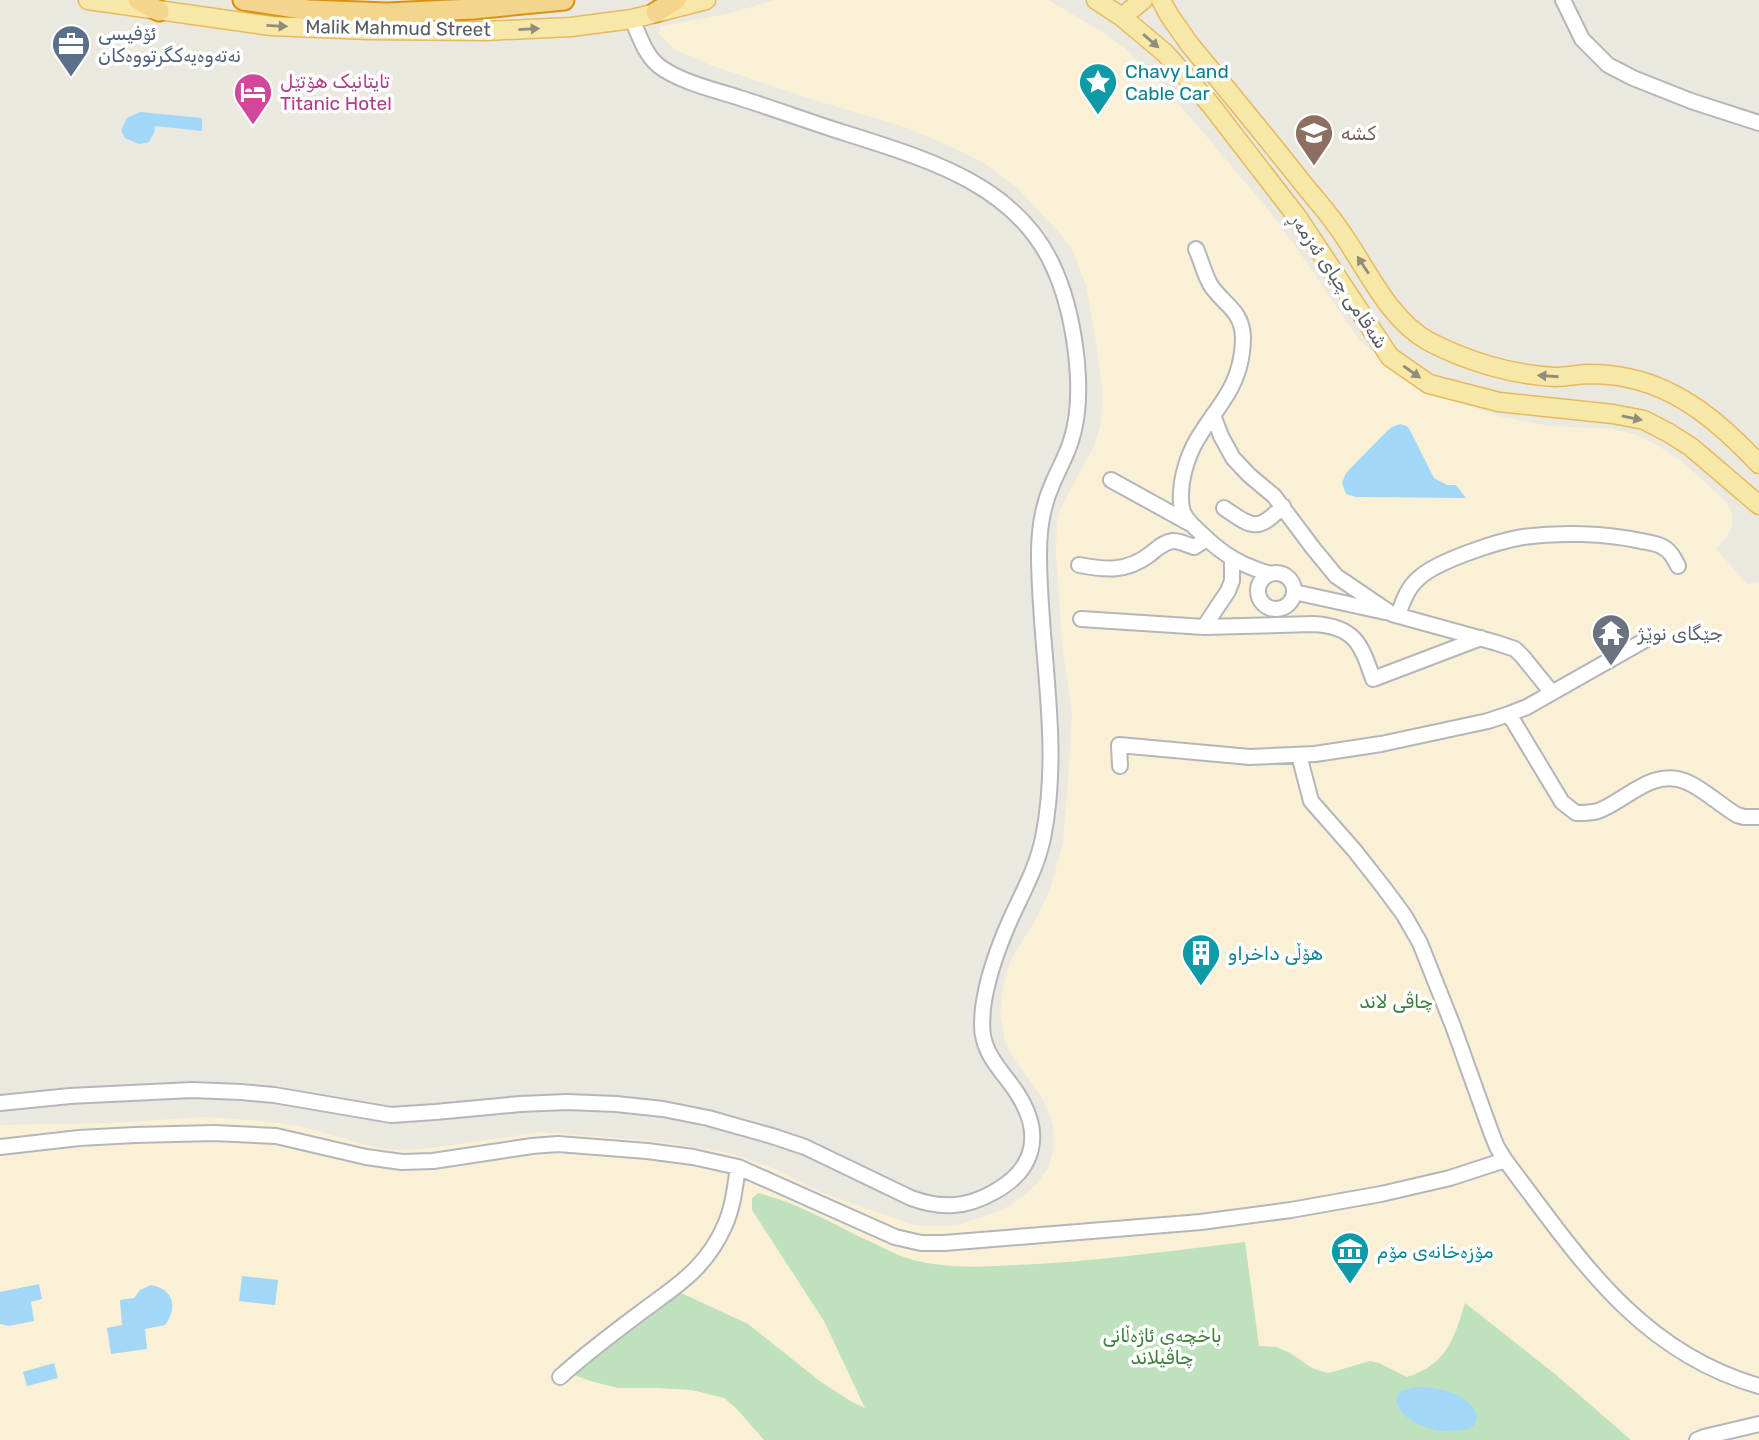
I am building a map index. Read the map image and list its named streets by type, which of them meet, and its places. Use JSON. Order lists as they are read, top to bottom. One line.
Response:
{"streets":{"main road":["Malik Mahmud Street","شەقامی چیای ئەزمەڕ"]},"one_way":["Malik Mahmud Street"],"parks":["چاڤی لاند","باخچەی ئاژەڵانی چاڤیلاند"],"places":{"office":["ئۆفیسی نەتەوەیەکگرتووەکان"],"place":["Chavy Land Cable Car"],"hotel":["تایتانیک هۆتێل Titanic Hotel"],"school or university":["كشه"],"temple":["جێگای نوێژ"],"building":["هۆڵی داخراو"],"museum":["مۆزەخانەی مۆم"]}}
